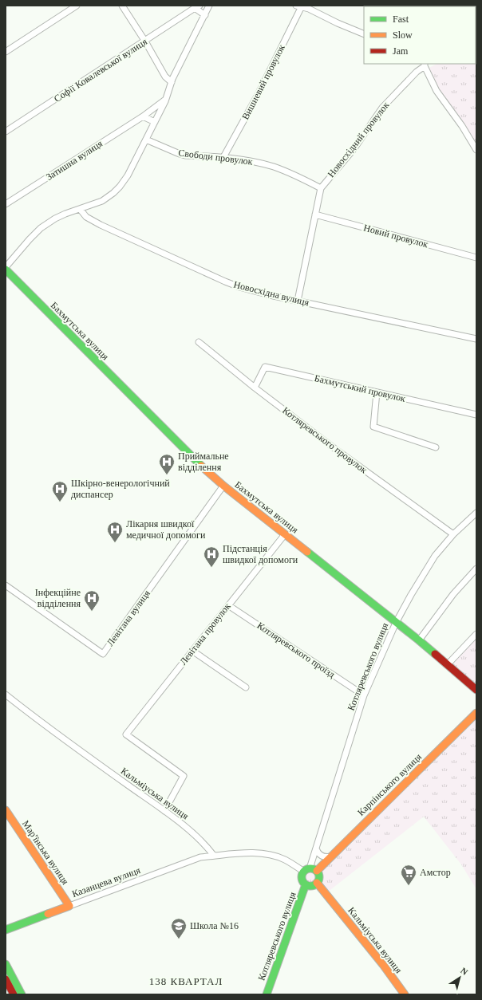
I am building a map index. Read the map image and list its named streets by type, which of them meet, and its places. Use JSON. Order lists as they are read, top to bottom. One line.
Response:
{"streets":{"street":["Софії Ковалевської вулиця","Вишневий провулок","Новосхідний провулок","Свободи провулок","Затишна вулиця","Новий провулок","Новосхідна вулиця","Бахмутська вулиця","Бахмутський провулок","Котляревського провулок","Левітана вулиця","Левітана провулок","Котляревського проїзд","Котляревського вулиця","Карпінського вулиця","Кальміуська вулиця","Мар'їнська вулиця","Казанцева вулиця"]},"crossings":[["Вишневий провулок","Свободи провулок"],["Новосхідний провулок","Свободи провулок"],["Новосхідний провулок","Новий провулок"],["Новосхідний провулок","Новосхідна вулиця"],["Бахмутська вулиця","Левітана вулиця"],["Бахмутська вулиця","Левітана провулок"],["Бахмутська вулиця","Котляревського вулиця"],["Бахмутський провулок","Котляревського провулок"],["Котляревського провулок","Котляревського вулиця"],["Левітана провулок","Котляревського проїзд"],["Левітана провулок","Кальміуська вулиця"],["Котляревського проїзд","Котляревського вулиця"],["Котляревського вулиця","Карпінського вулиця"],["Котляревського вулиця","Кальміуська вулиця"],["Карпінського вулиця","Кальміуська вулиця"],["Кальміуська вулиця","Казанцева вулиця"],["Мар'їнська вулиця","Казанцева вулиця"]],"districts":["138 КВАРТАЛ"],"places":{"hospital":["Приймальне відділення","Шкірно-венерологічний диспансер","Лікарня швидкої медичної допомоги","Підстанція швидкої допомоги","Інфекційне відділення"],"supermarket":["Амстор"],"school or university":["Школа №16"]},"legend":["Fast","Slow","Jam"],"north":"top right"}
